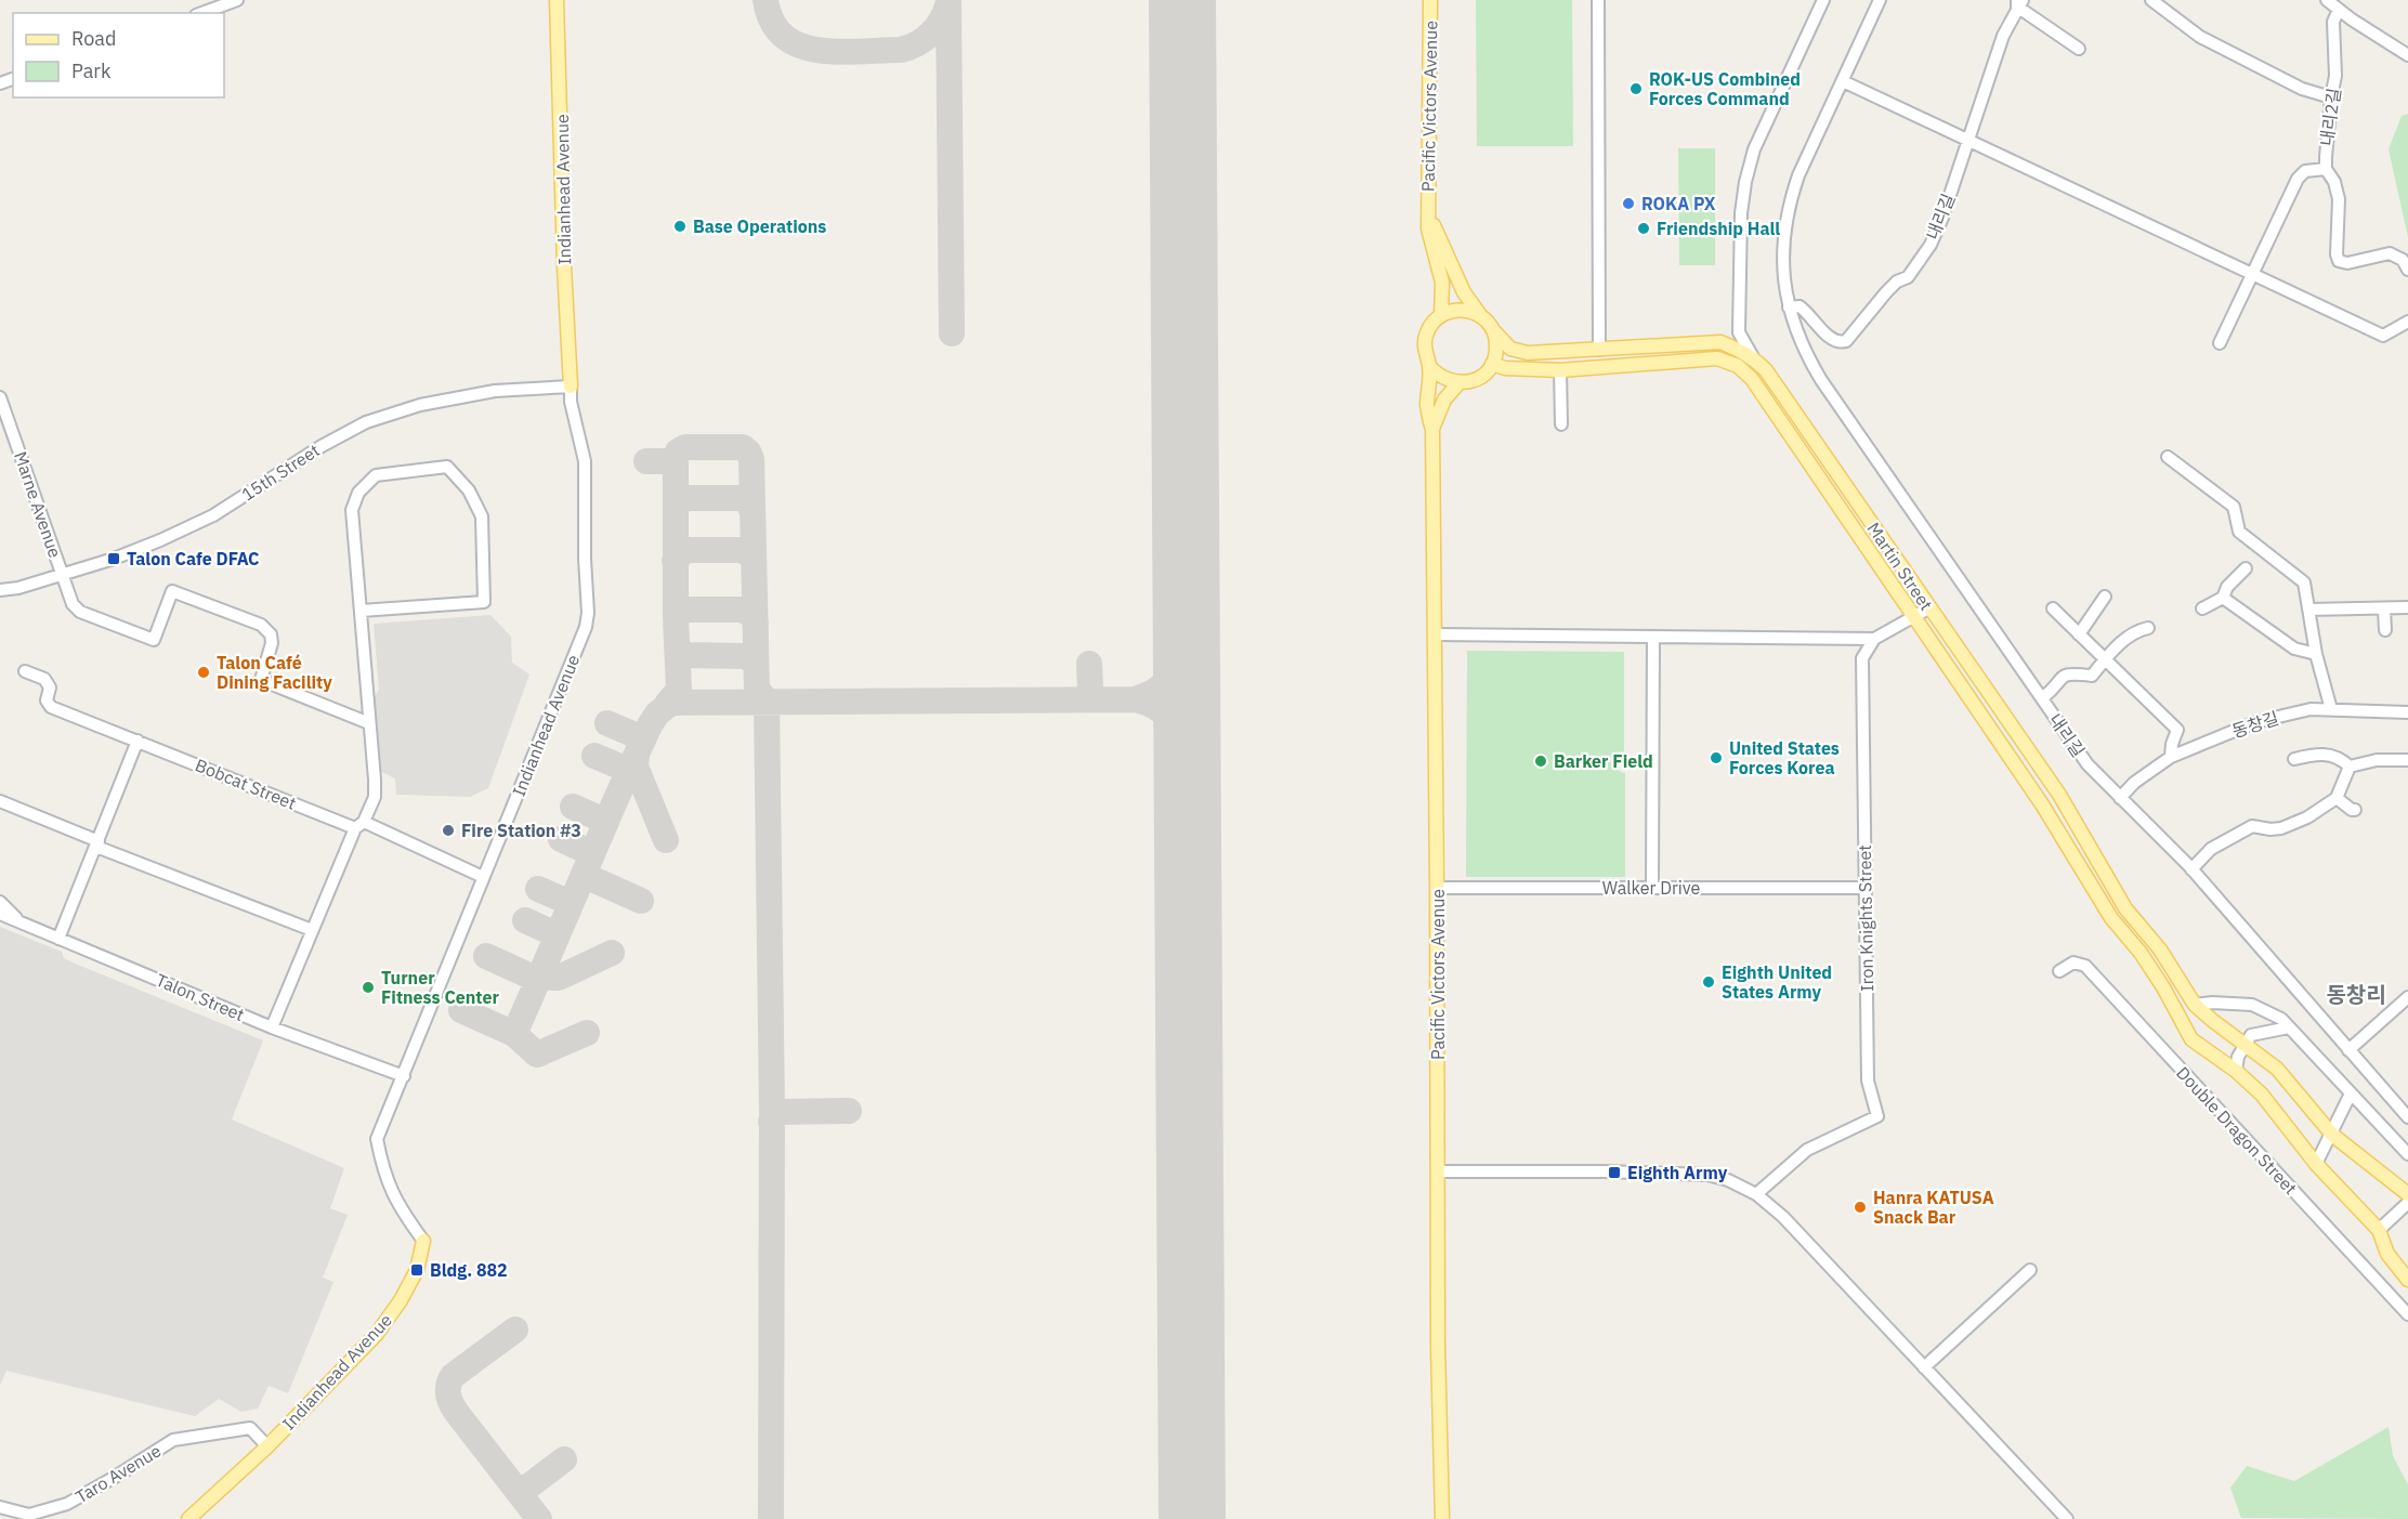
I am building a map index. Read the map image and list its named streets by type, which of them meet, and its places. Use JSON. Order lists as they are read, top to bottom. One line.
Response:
{"streets":{"main road":["Pacific Victors Avenue","Indianhead Avenue","Martin Street"],"street":["내리2길","내리길","15th Street","Marne Avenue","동창길","Bobcat Street","Walker Drive","Iron Knights Street","Talon Street","Double Dragon Street","Taro Avenue"]},"crossings":[["Pacific Victors Avenue","Martin Street"],["Pacific Victors Avenue","Walker Drive"],["Indianhead Avenue","15th Street"],["Indianhead Avenue","Bobcat Street"],["Indianhead Avenue","Talon Street"],["Indianhead Avenue","Taro Avenue"],["내리길","동창길"],["15th Street","Marne Avenue"],["Walker Drive","Iron Knights Street"]],"districts":["동창리"],"places":{"other":["ROK-US Combined Forces Command","ROKA PX","Base Operations","Friendship Hall","Talon Café Dining Facility","United States Forces Korea","Barker Field","Fire Station #3","Eighth United States Army","Turner Fitness Center","Hanra KATUSA Snack Bar"],"transit":["Talon Cafe DFAC","Eighth Army","Bldg. 882"]},"legend":["Road","Park"]}
